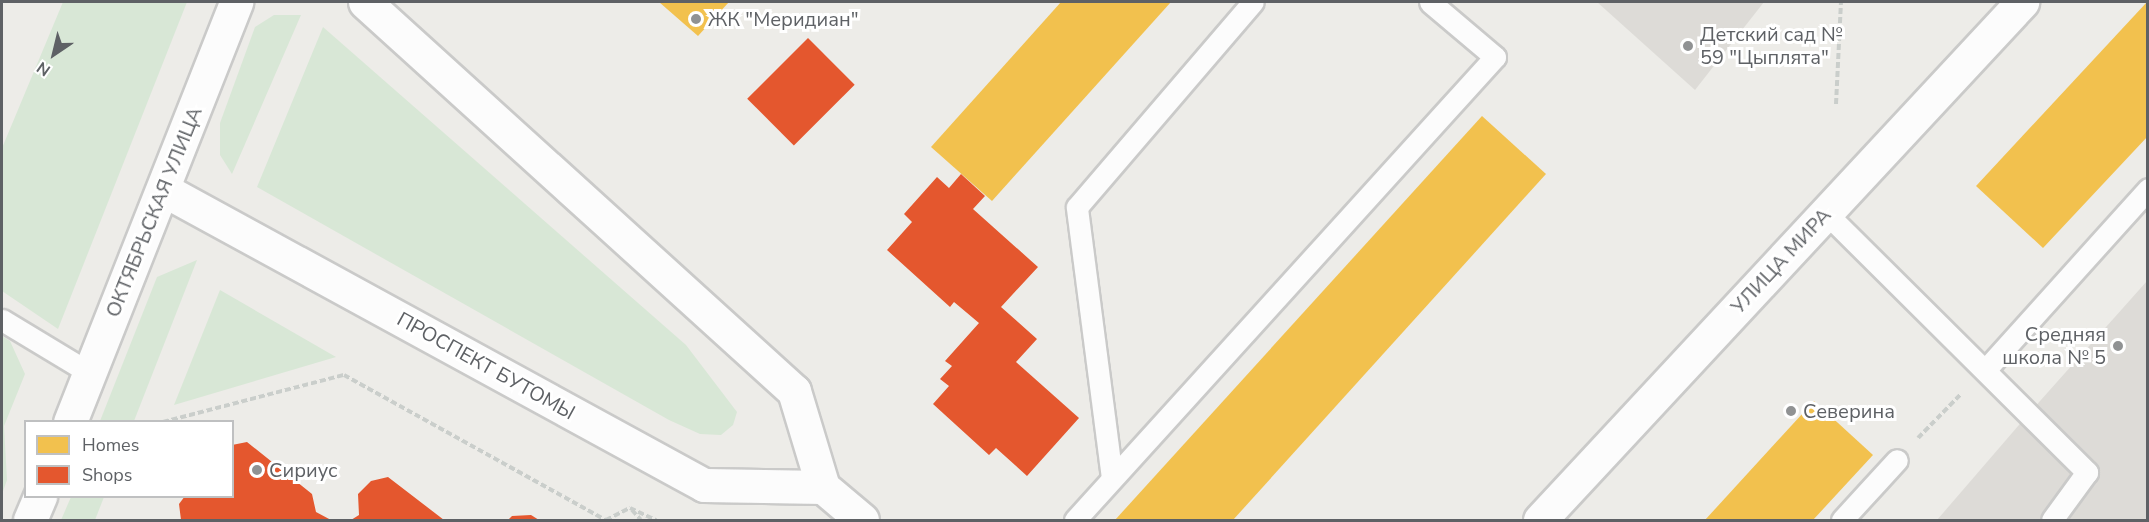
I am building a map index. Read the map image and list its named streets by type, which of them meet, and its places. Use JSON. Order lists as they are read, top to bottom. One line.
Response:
{"streets":{"street":["ОКТЯБРЬСКАЯ УЛИЦА","УЛИЦА МИРА","ПРОСПЕКТ БУТОМЫ"]},"crossings":[["ОКТЯБРЬСКАЯ УЛИЦА","ПРОСПЕКТ БУТОМЫ"]],"places":["ЖК \"Меридиан\"","Детский сад № 59 \"Цыплята\"","Средняя школа № 5","Северина","Сириус"],"legend":["Homes","Shops"],"north":"bottom left"}
